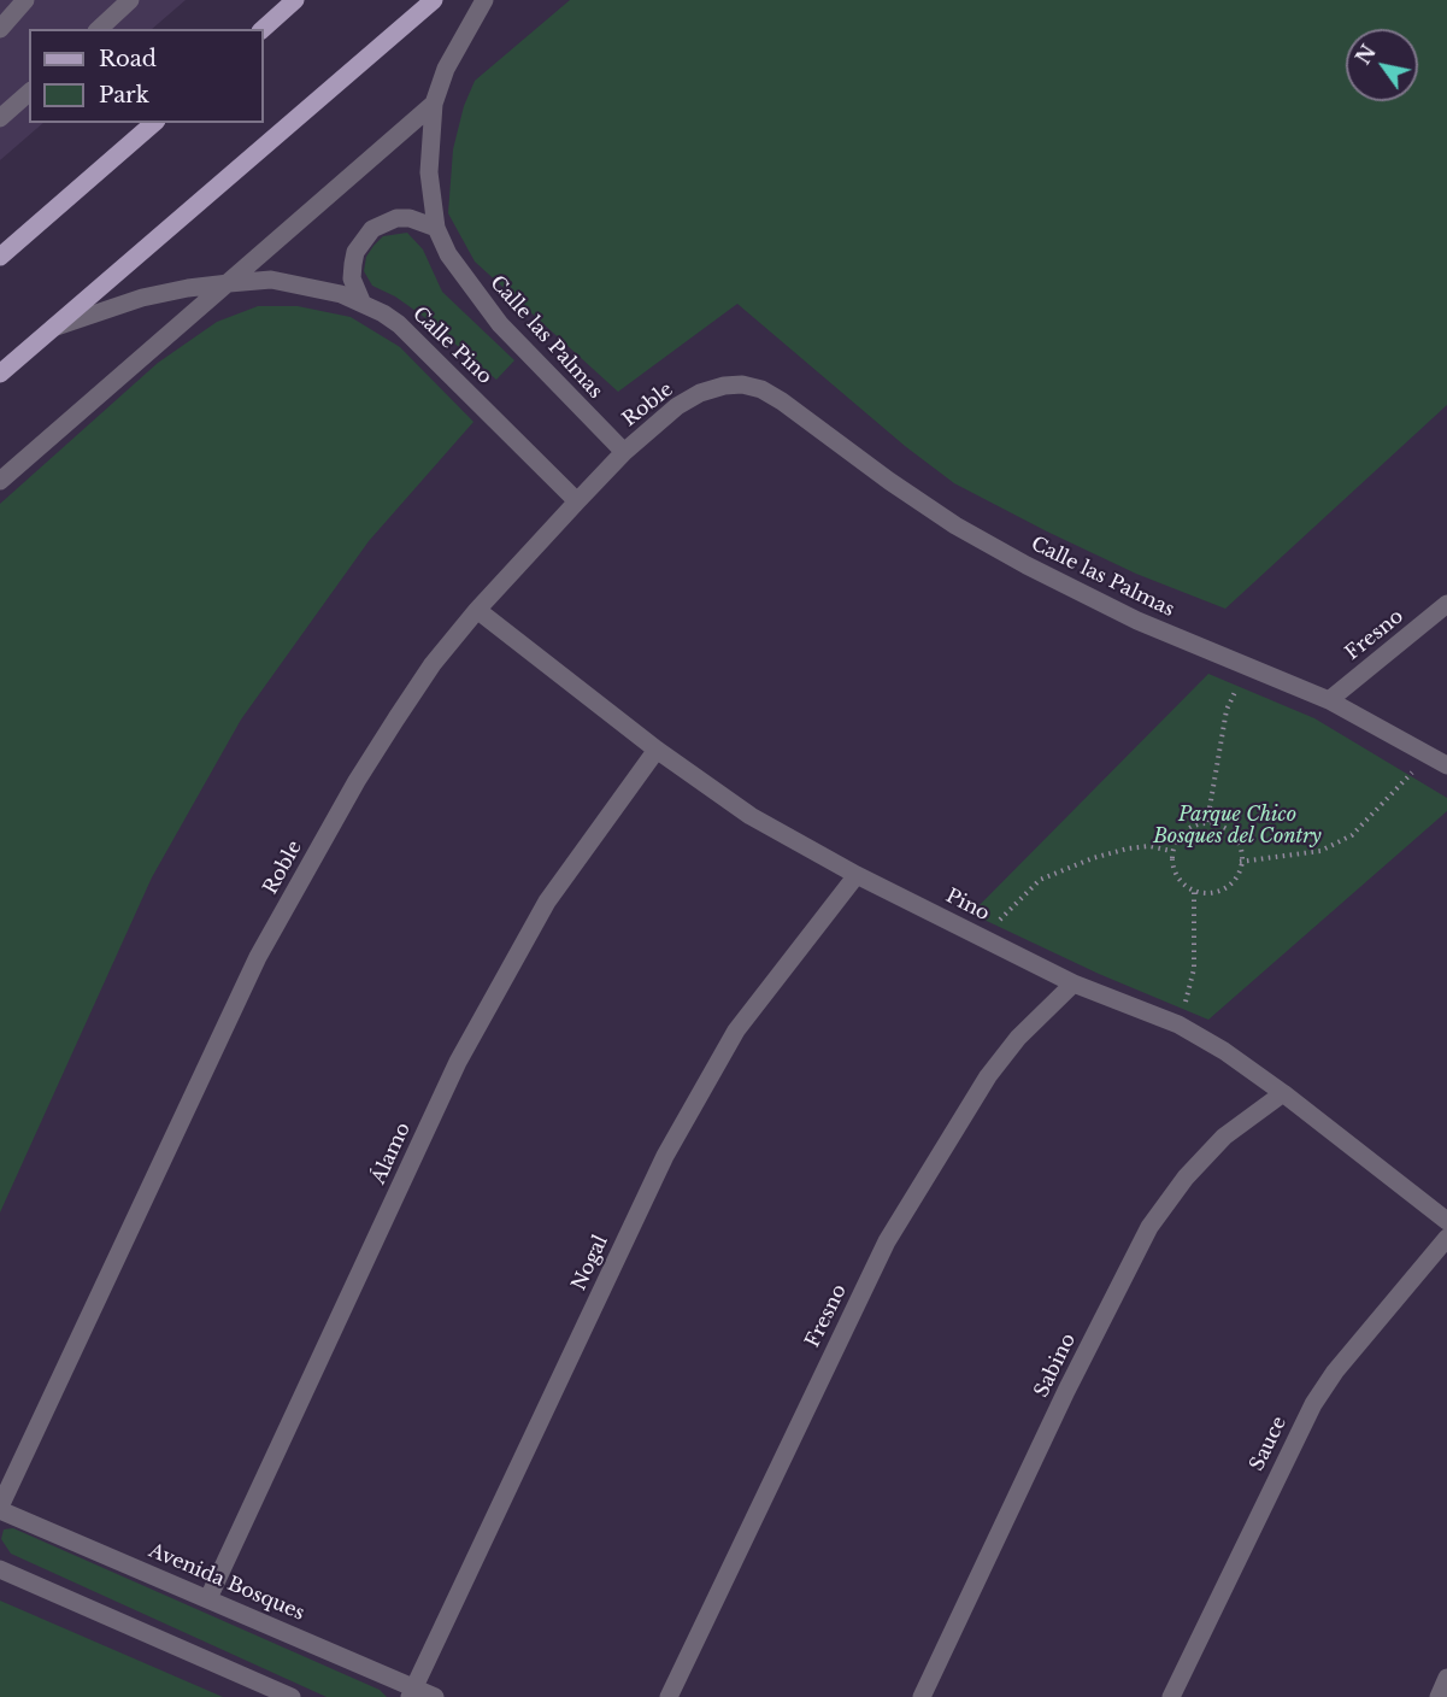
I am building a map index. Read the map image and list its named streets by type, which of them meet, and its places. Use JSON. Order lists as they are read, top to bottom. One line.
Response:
{"streets":{"street":["Calle las Palmas","Calle Pino","Roble","Fresno","Pino","Álamo","Nogal","Sabino","Sauce","Avenida Bosques"]},"crossings":[["Calle las Palmas","Roble"],["Calle las Palmas","Fresno"],["Calle Pino","Roble"],["Roble","Pino"],["Roble","Avenida Bosques"],["Fresno","Pino"],["Pino","Álamo"],["Pino","Nogal"],["Pino","Sabino"],["Álamo","Avenida Bosques"],["Nogal","Avenida Bosques"]],"parks":["Parque Chico Bosques del Contry"],"legend":["Road","Park"],"north":"top left"}
